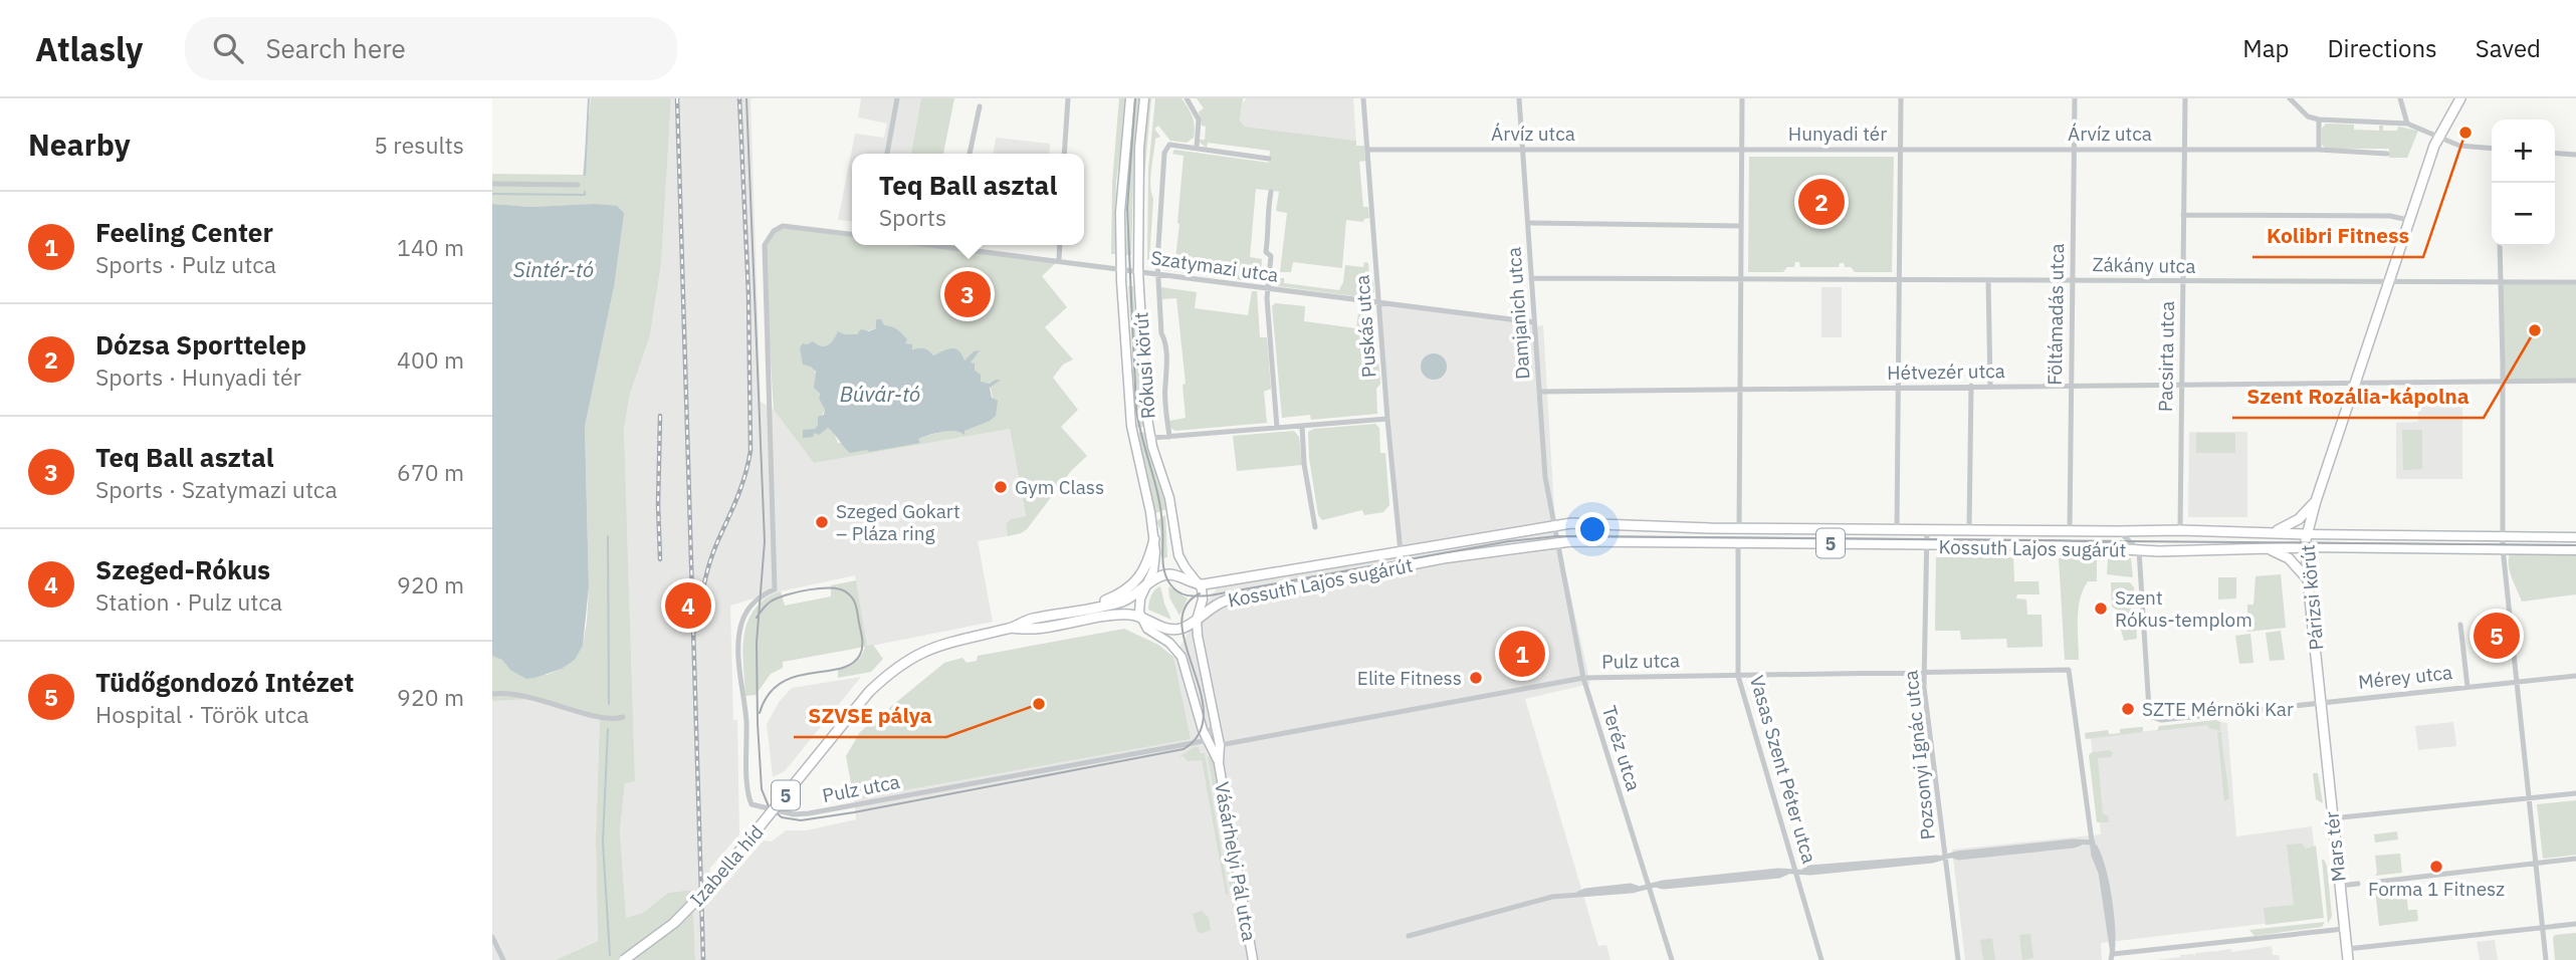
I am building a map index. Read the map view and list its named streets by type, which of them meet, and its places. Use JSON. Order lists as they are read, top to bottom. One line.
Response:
{"streets":{"main road":["Rókusi körút","5","Kossuth Lajos sugárút","Párizsi körút","Mars tér","Vásárhelyi Pál utca","Izabella híd"],"street":["Árvíz utca","Hunyadi tér","Zákány utca","Szatymazi utca","Damjanich utca","Föltámadás utca","Puskás utca","Pacsirta utca","Hétvezér utca","Pulz utca","Mérey utca","Teréz utca","Pozsonyi Ignác utca","Vasas Szent Péter utca"]},"crossings":[["Árvíz utca","Hunyadi tér"],["Árvíz utca","Damjanich utca"],["Árvíz utca","Föltámadás utca"],["Árvíz utca","Puskás utca"],["Árvíz utca","Pacsirta utca"],["Hunyadi tér","Zákány utca"],["Hunyadi tér","Hétvezér utca"],["Hunyadi tér","Kossuth Lajos sugárút"],["Zákány utca","Föltámadás utca"],["Zákány utca","Pacsirta utca"],["Zákány utca","Párizsi körút"],["Szatymazi utca","Damjanich utca"],["Szatymazi utca","Puskás utca"],["Szatymazi utca","Rókusi körút"],["Damjanich utca","Hétvezér utca"],["Damjanich utca","Kossuth Lajos sugárút"],["Föltámadás utca","Hétvezér utca"],["Föltámadás utca","Kossuth Lajos sugárút"],["Puskás utca","Kossuth Lajos sugárút"],["Pacsirta utca","Hétvezér utca"],["Pacsirta utca","Kossuth Lajos sugárút"],["Rókusi körút","Kossuth Lajos sugárút"],["Rókusi körút","Vásárhelyi Pál utca"],["Hétvezér utca","Párizsi körút"],["Kossuth Lajos sugárút","Párizsi körút"],["Kossuth Lajos sugárút","Teréz utca"],["Kossuth Lajos sugárút","Pozsonyi Ignác utca"],["Kossuth Lajos sugárút","Vasas Szent Péter utca"],["Kossuth Lajos sugárút","Vásárhelyi Pál utca"],["Kossuth Lajos sugárút","Izabella híd"],["Párizsi körút","Mérey utca"],["Párizsi körút","Mars tér"],["Pulz utca","Teréz utca"],["Pulz utca","Pozsonyi Ignác utca"],["Pulz utca","Vasas Szent Péter utca"],["Pulz utca","Vásárhelyi Pál utca"],["Mérey utca","Mars tér"]],"water":["Sintér-tó","Búvár-tó"],"places":["Kolibri Fitness","Szent Rozália-kápolna","Gym Class","Szeged Gokart – Pláza ring","Szent Rókus-templom","Elite Fitness","SZVSE pálya","SZTE Mérnöki Kar","Forma 1 Fitnesz"],"page":{"header":"Atlasly","search":"Search here","nav":["Map","Directions","Saved"],"heading":["Nearby","5 results"],"map_buttons":["+","−"],"popup":["Teq Ball asztal","Sports"],"pins":["2","3","4","5","1"],"list":[{"mark":"1","name":"Feeling Center","note":"Sports · Pulz utca","value":"140 m"},{"mark":"2","name":"Dózsa Sporttelep","note":"Sports · Hunyadi tér","value":"400 m"},{"mark":"3","name":"Teq Ball asztal","note":"Sports · Szatymazi utca","value":"670 m"},{"mark":"4","name":"Szeged-Rókus","note":"Station · Pulz utca","value":"920 m"},{"mark":"5","name":"Tüdőgondozó Intézet","note":"Hospital · Török utca","value":"920 m"}]}}
